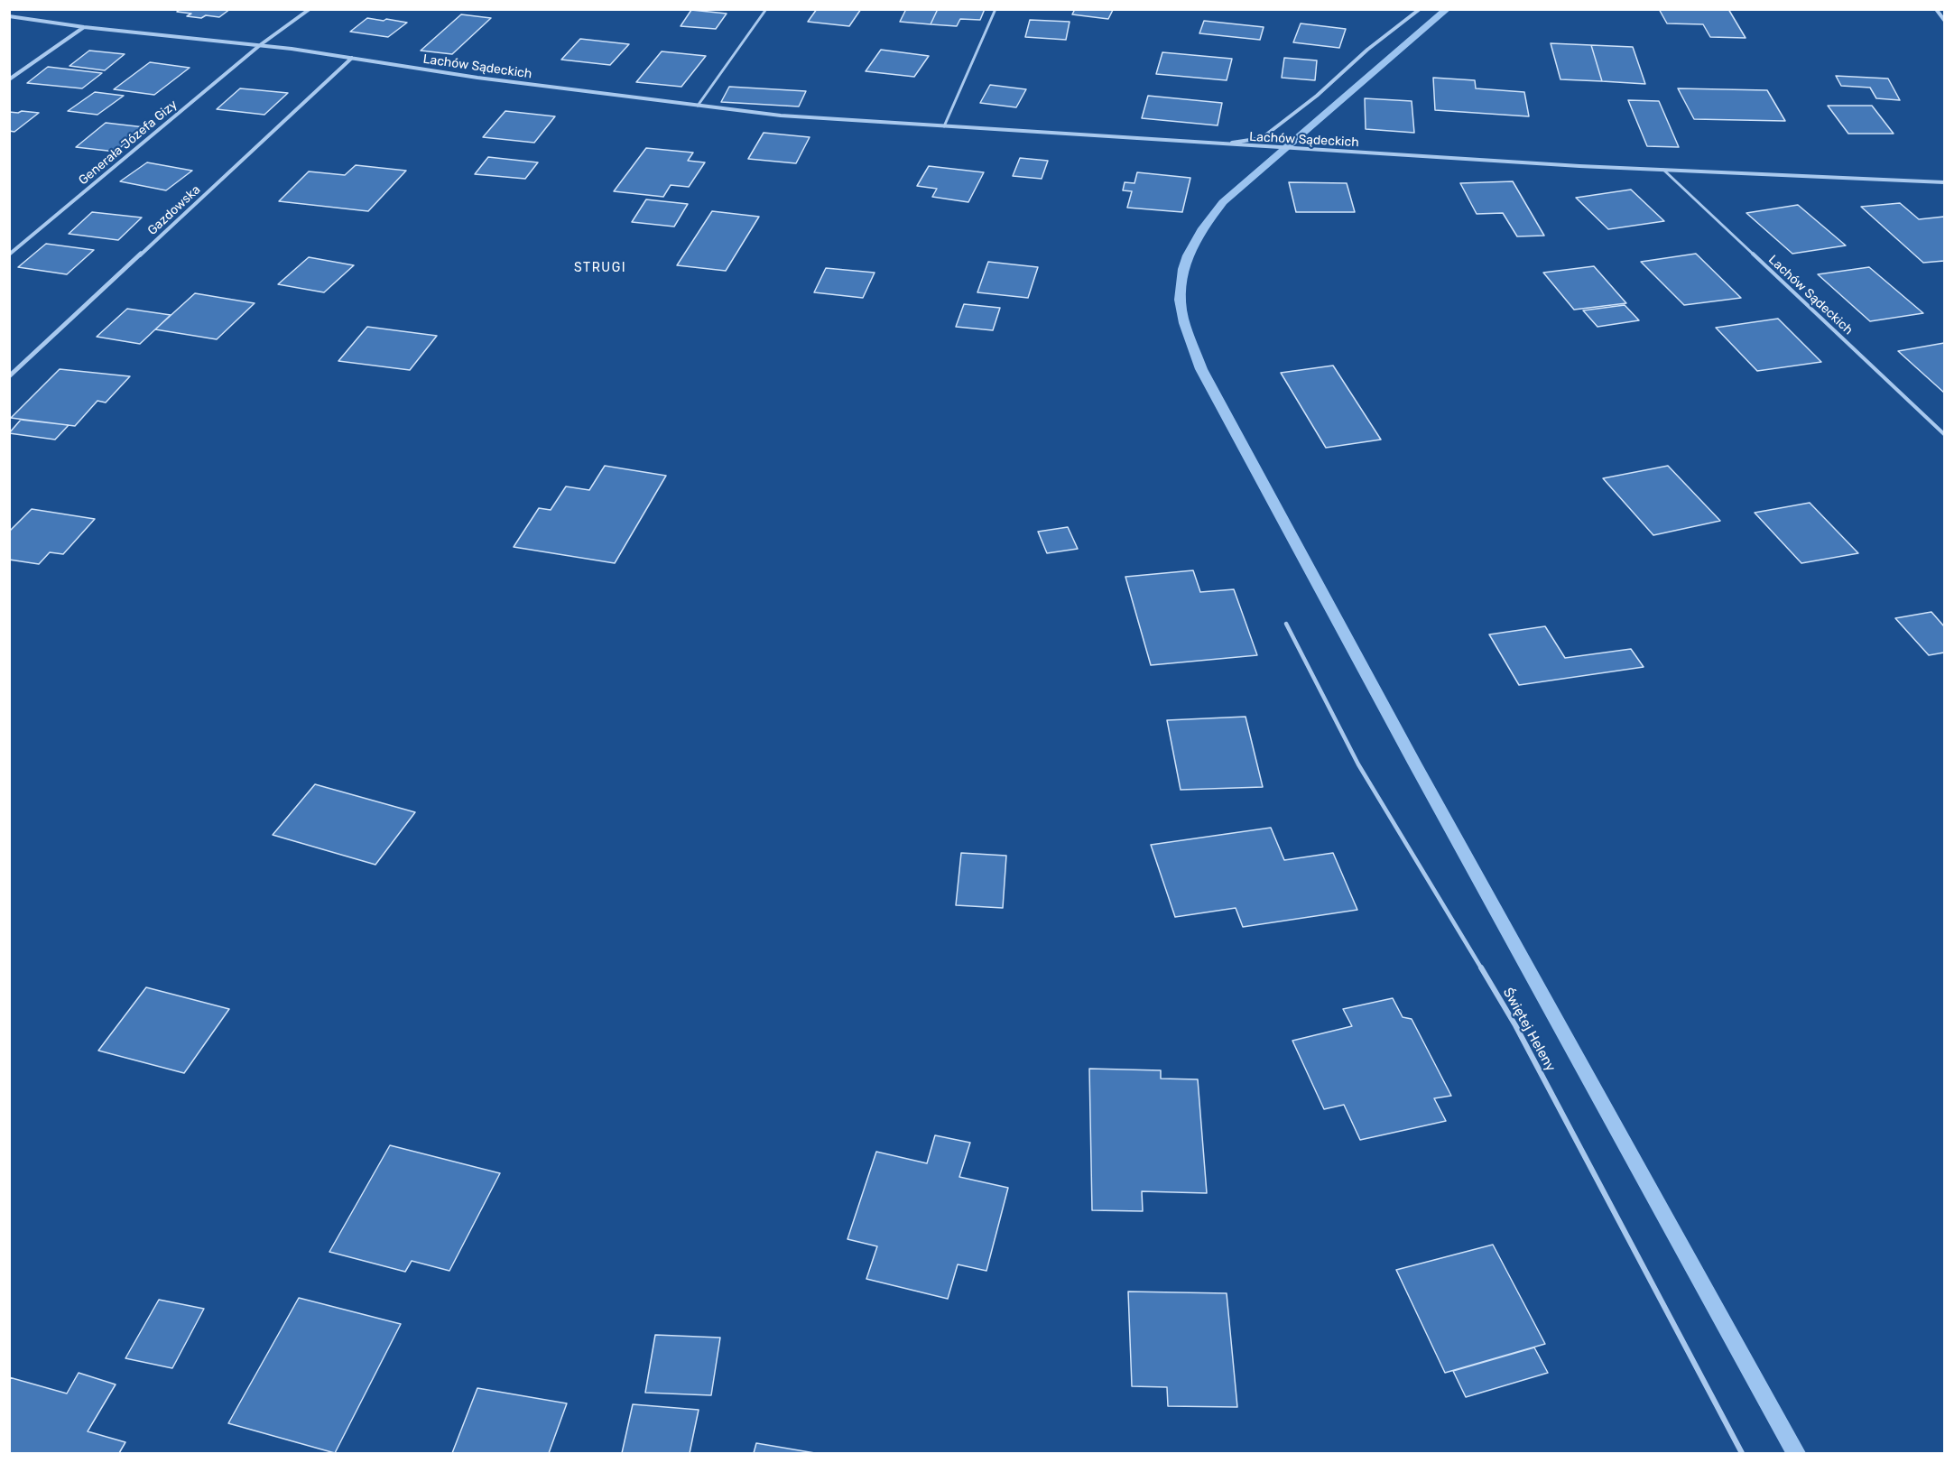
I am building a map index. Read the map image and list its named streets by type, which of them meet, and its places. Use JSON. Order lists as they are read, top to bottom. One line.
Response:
{"streets":{"street":["Lachów Sądeckich","Generała Józefa Gizy","Gazdowska"],"lane":["Świętej Heleny"]},"crossings":[["Lachów Sądeckich","Generała Józefa Gizy"],["Lachów Sądeckich","Gazdowska"]],"districts":["STRUGI"]}
